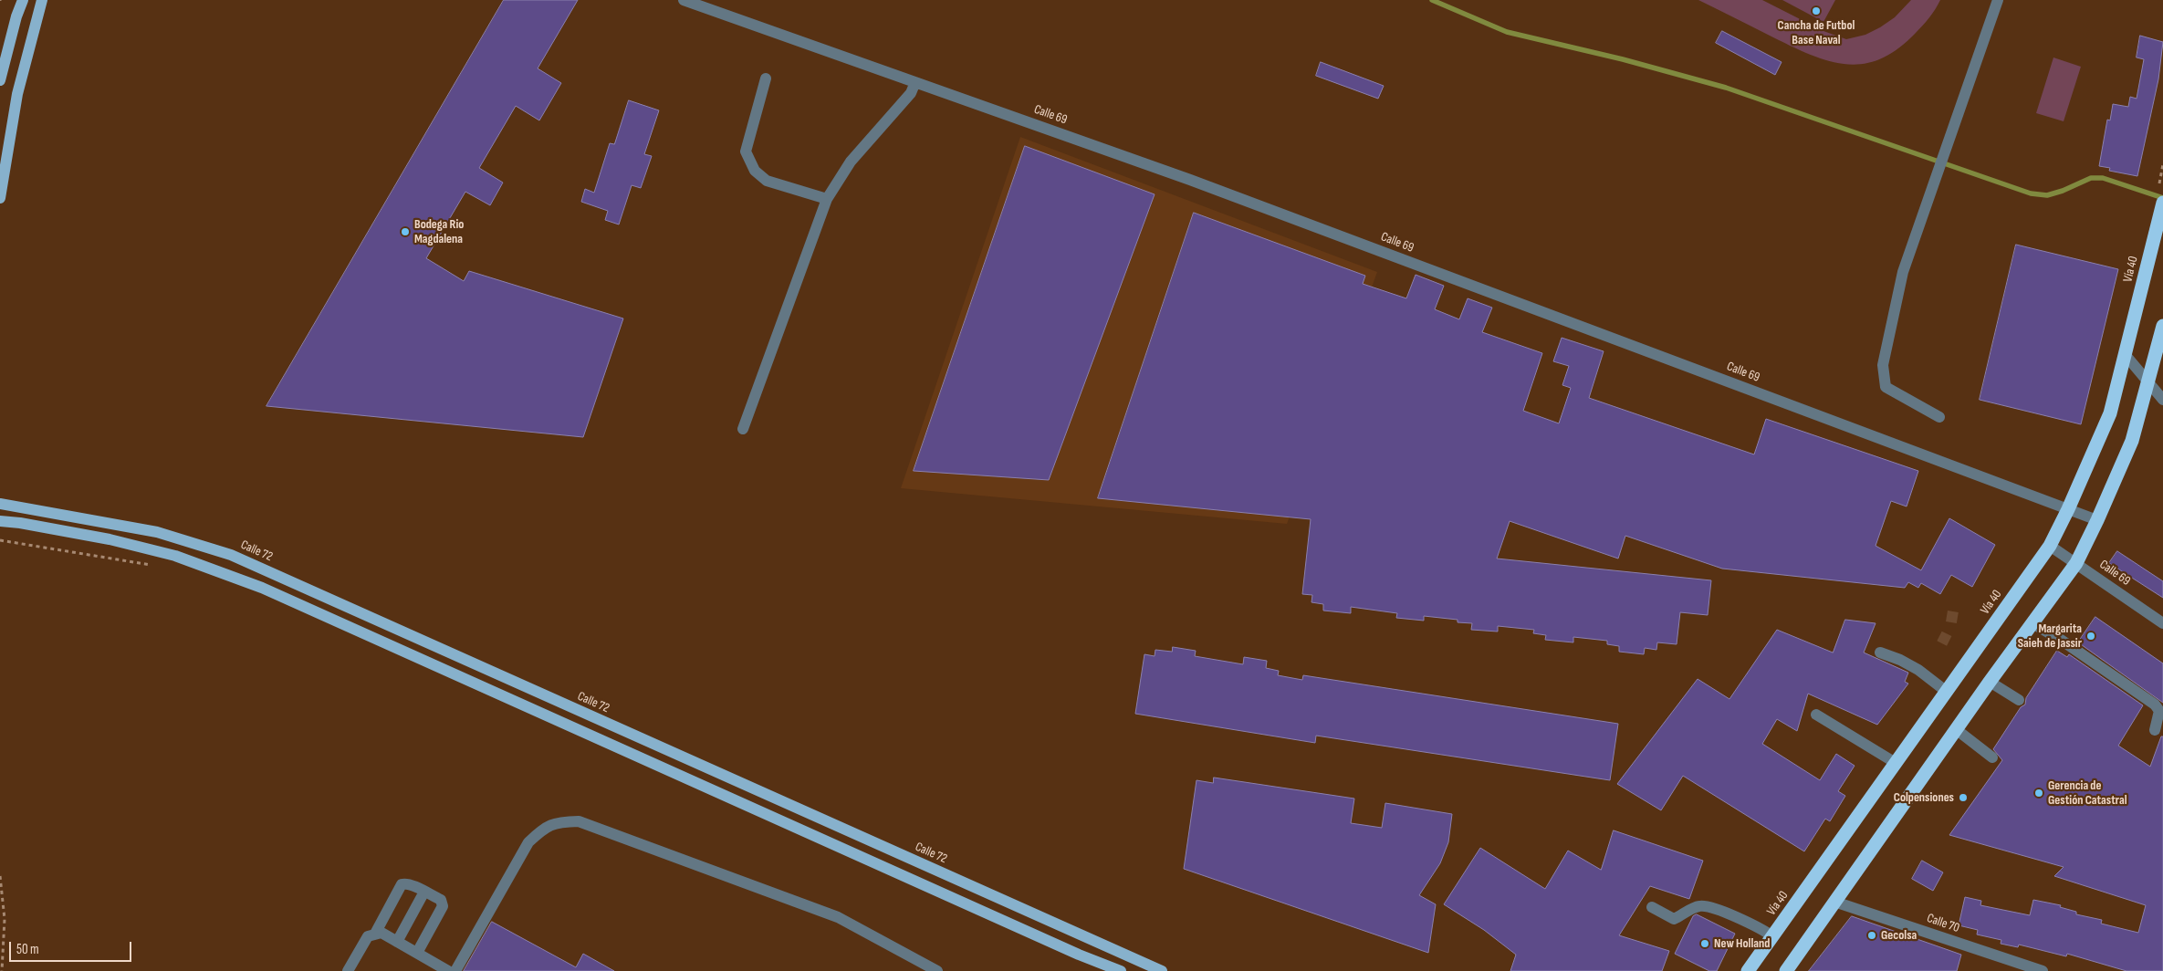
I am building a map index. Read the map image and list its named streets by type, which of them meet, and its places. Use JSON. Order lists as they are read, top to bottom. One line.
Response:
{"streets":{"highway":["Vía 40"],"main road":["Calle 72"],"street":["Calle 69","Calle 70"]},"crossings":[["Calle 69","Vía 40"]],"places":["Cancha de Futbol Base Naval","Bodega Rio Magdalena","Margarita Saieh de Jassir","Gerencia de Gestión Catastral","Colpensiones","Gecolsa","New Holland"],"scale_bar":"50 m"}
